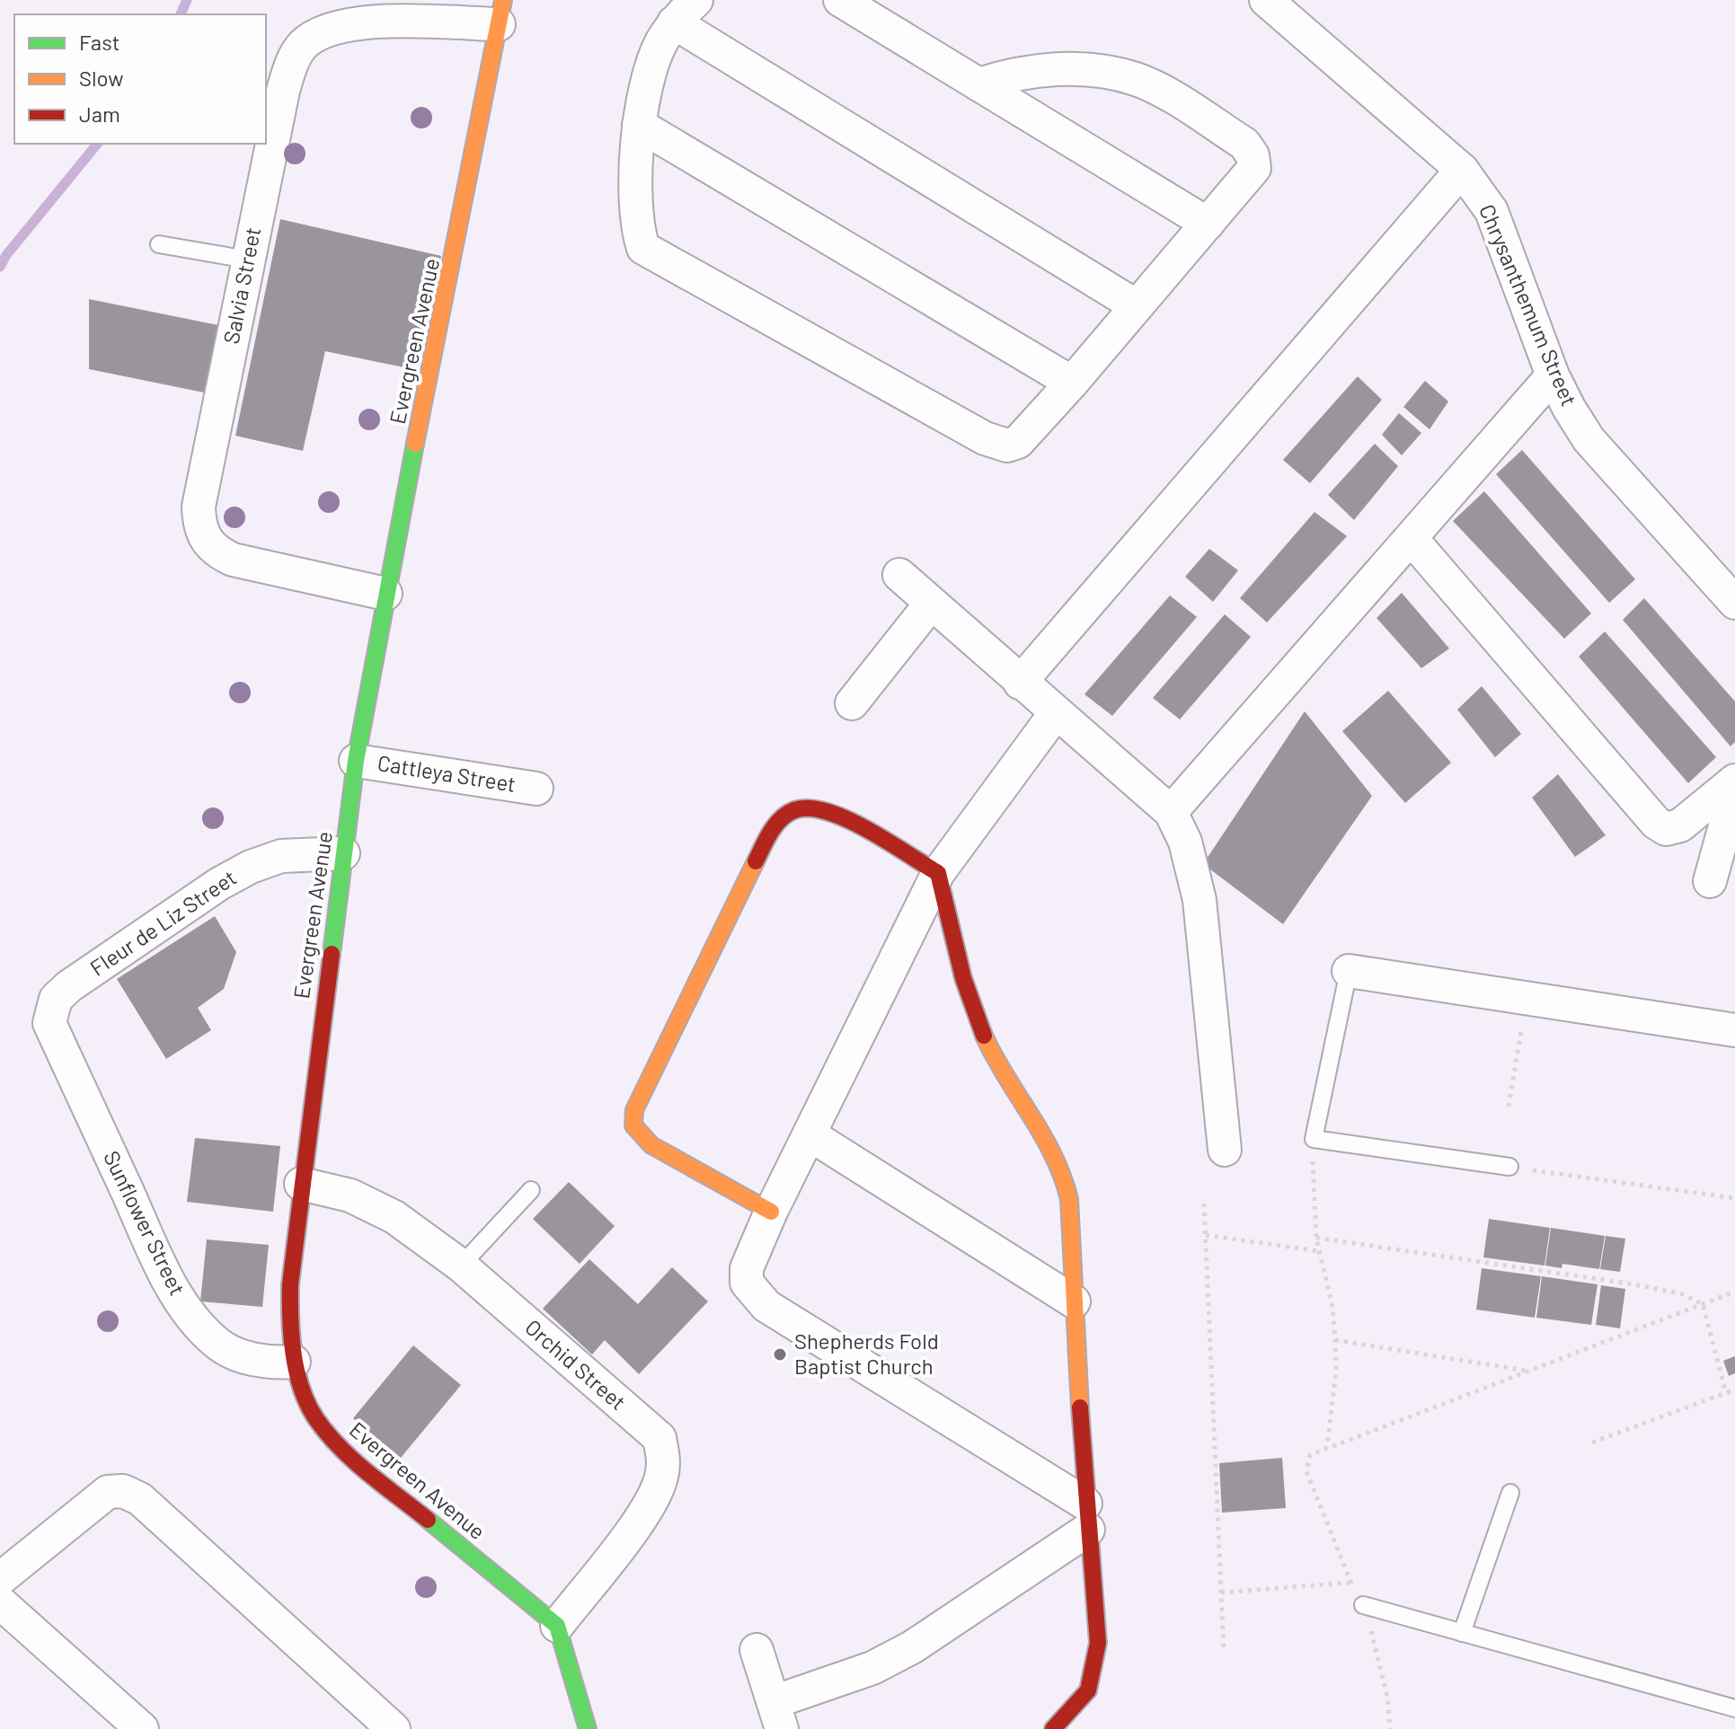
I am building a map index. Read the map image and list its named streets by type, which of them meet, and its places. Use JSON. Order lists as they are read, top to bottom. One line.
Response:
{"streets":{"street":["Salvia Street","Chrysanthemum Street","Evergreen Avenue","Cattleya Street","Fleur de Liz Street","Sunflower Street","Orchid Street"]},"crossings":[["Salvia Street","Evergreen Avenue"],["Evergreen Avenue","Cattleya Street"],["Evergreen Avenue","Fleur de Liz Street"],["Evergreen Avenue","Sunflower Street"],["Evergreen Avenue","Orchid Street"],["Fleur de Liz Street","Sunflower Street"]],"places":["Shepherds Fold Baptist Church"],"legend":["Fast","Slow","Jam"]}
